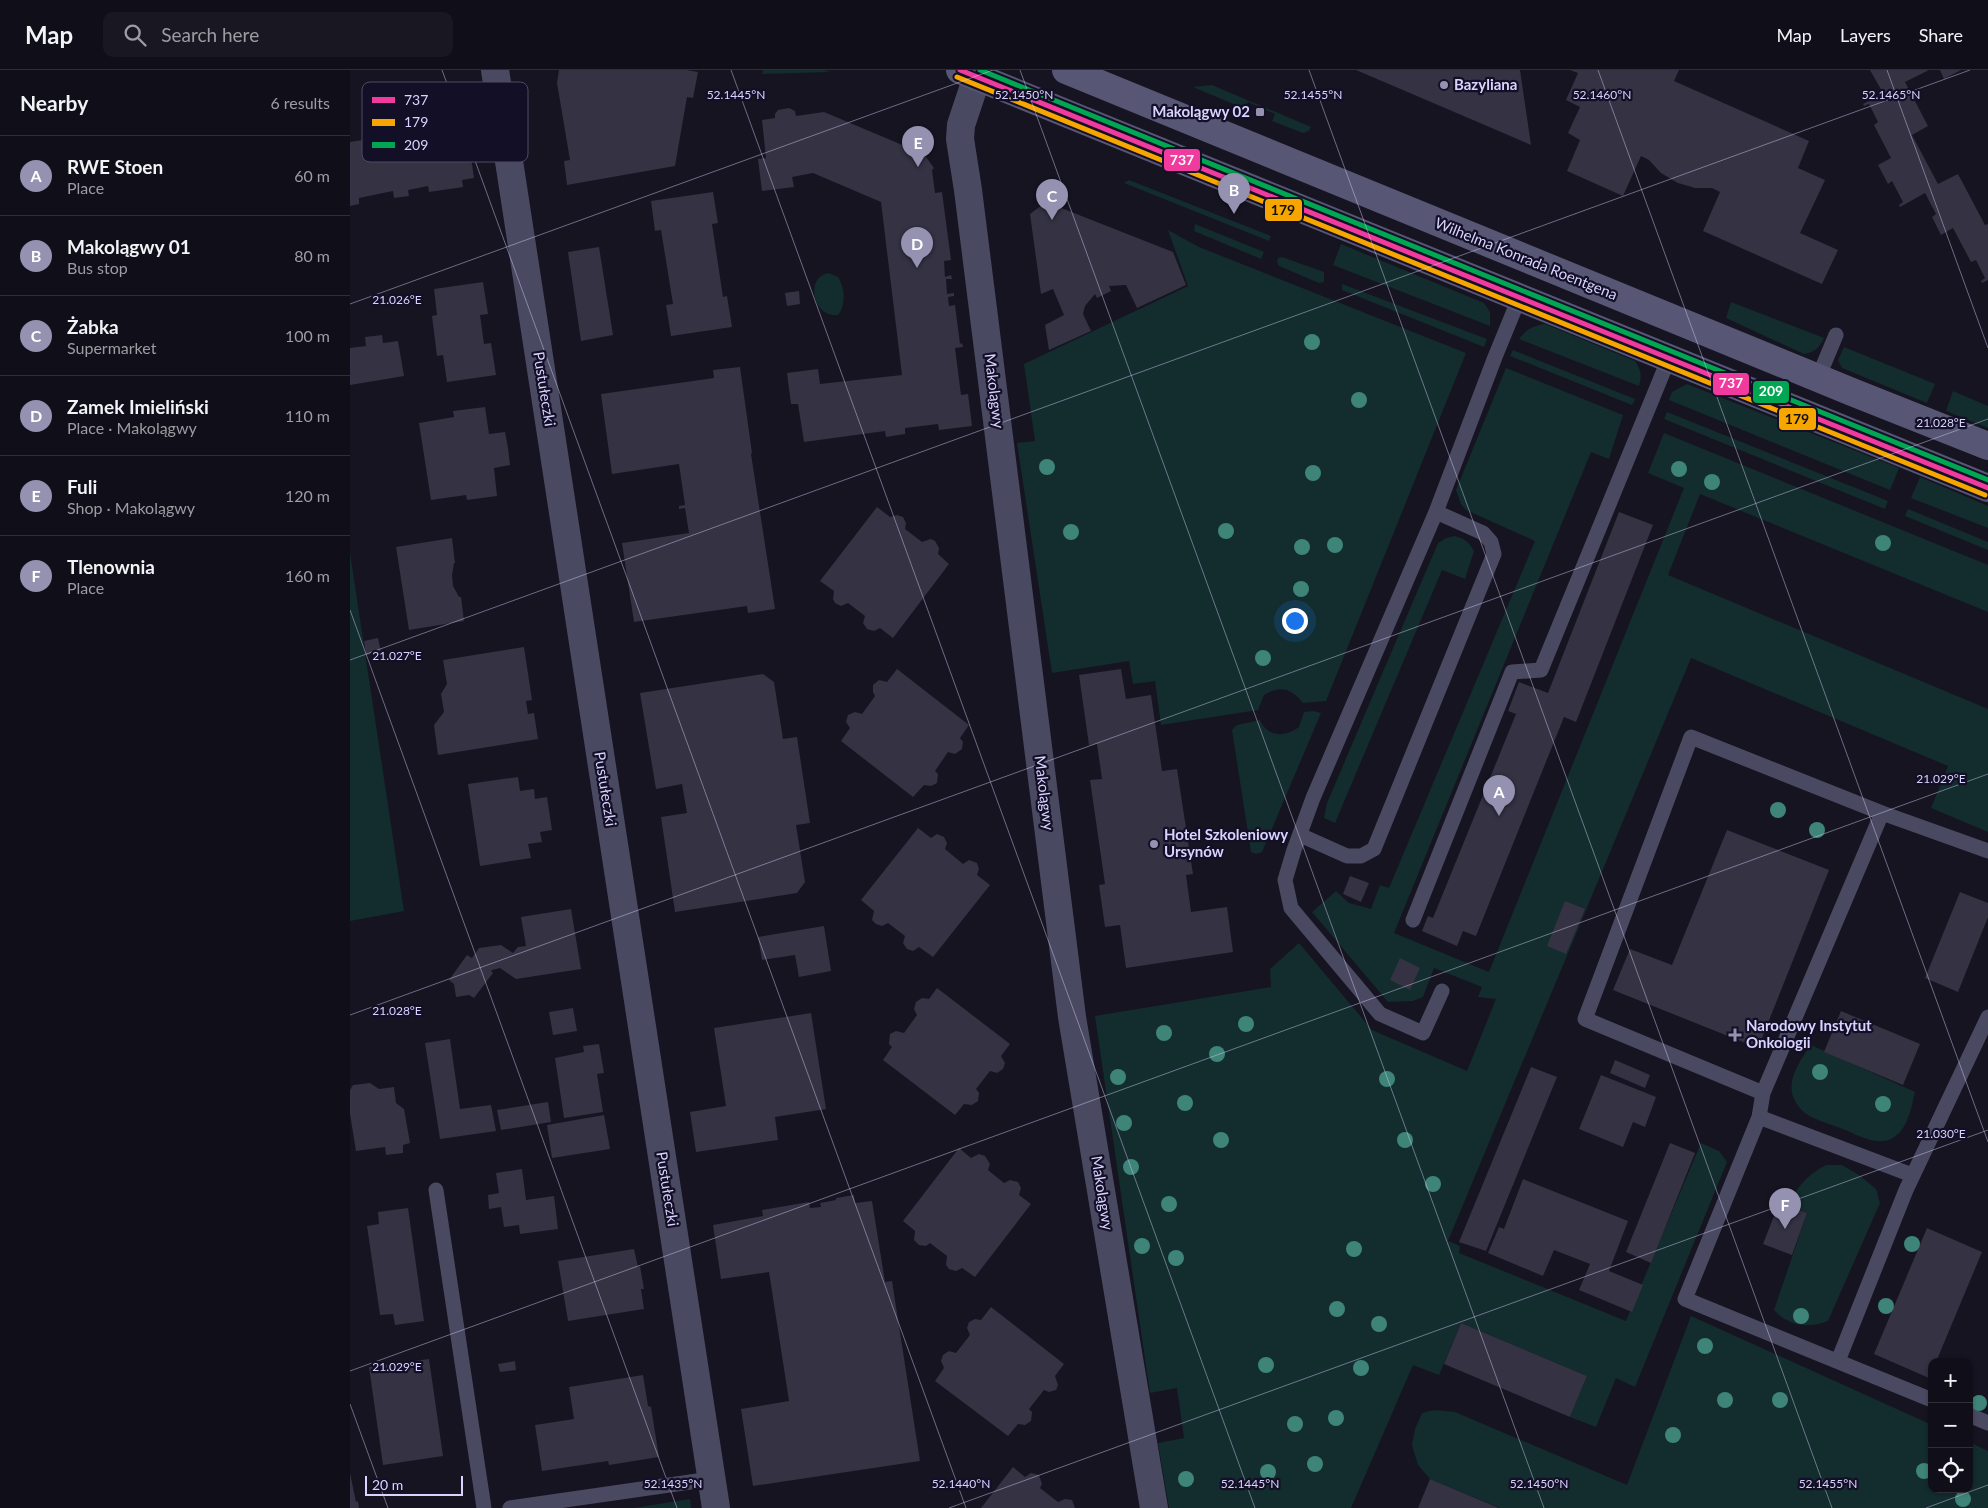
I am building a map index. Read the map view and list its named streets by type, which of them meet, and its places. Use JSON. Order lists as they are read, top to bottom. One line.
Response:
{"streets":{"street":["Wilhelma Konrada Roentgena","Pustułeczki","Makolągwy"]},"places":{"other":["Bazyliana","Hotel Szkoleniowy Ursynów"],"transit":["Makolągwy 02"],"health":["Narodowy Instytut Onkologii"]},"lines":["transit line 737","transit line 209","transit line 179"],"legend":["737","179","209"],"scale_bar":"20 m","page":{"header":"Map","search":"Search here","nav":["Map","Layers","Share"],"heading":["Nearby","6 results"],"pins":["E","B","C","D","A","F"],"list":[{"mark":"A","name":"RWE Stoen","note":"Place","value":"60 m"},{"mark":"B","name":"Makolągwy 01","note":"Bus stop","value":"80 m"},{"mark":"C","name":"Żabka","note":"Supermarket","value":"100 m"},{"mark":"D","name":"Zamek Imieliński","note":"Place · Makolągwy","value":"110 m"},{"mark":"E","name":"Fuli","note":"Shop · Makolągwy","value":"120 m"},{"mark":"F","name":"Tlenownia","note":"Place","value":"160 m"}],"map_buttons":["+","−"],"scale":"20 m"},"coordinates":["52.1445°N","52.1450°N","52.1455°N","52.1460°N","52.1465°N","21.026°E","21.028°E","21.027°E","21.029°E","21.030°E","52.1435°N","52.1440°N"]}
